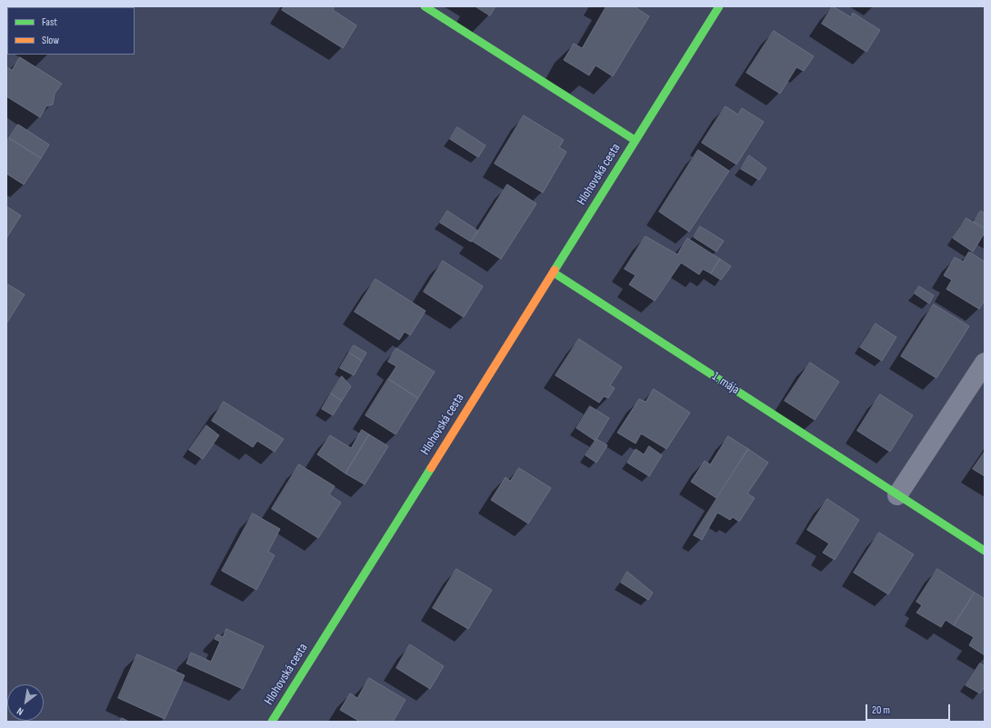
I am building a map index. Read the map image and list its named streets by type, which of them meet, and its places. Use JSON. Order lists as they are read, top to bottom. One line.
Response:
{"streets":{"street":["Hlohovská cesta","1. mája"]},"crossings":[["Hlohovská cesta","1. mája"]],"legend":["Fast","Slow"],"scale_bar":"20 m","north":"bottom left"}
